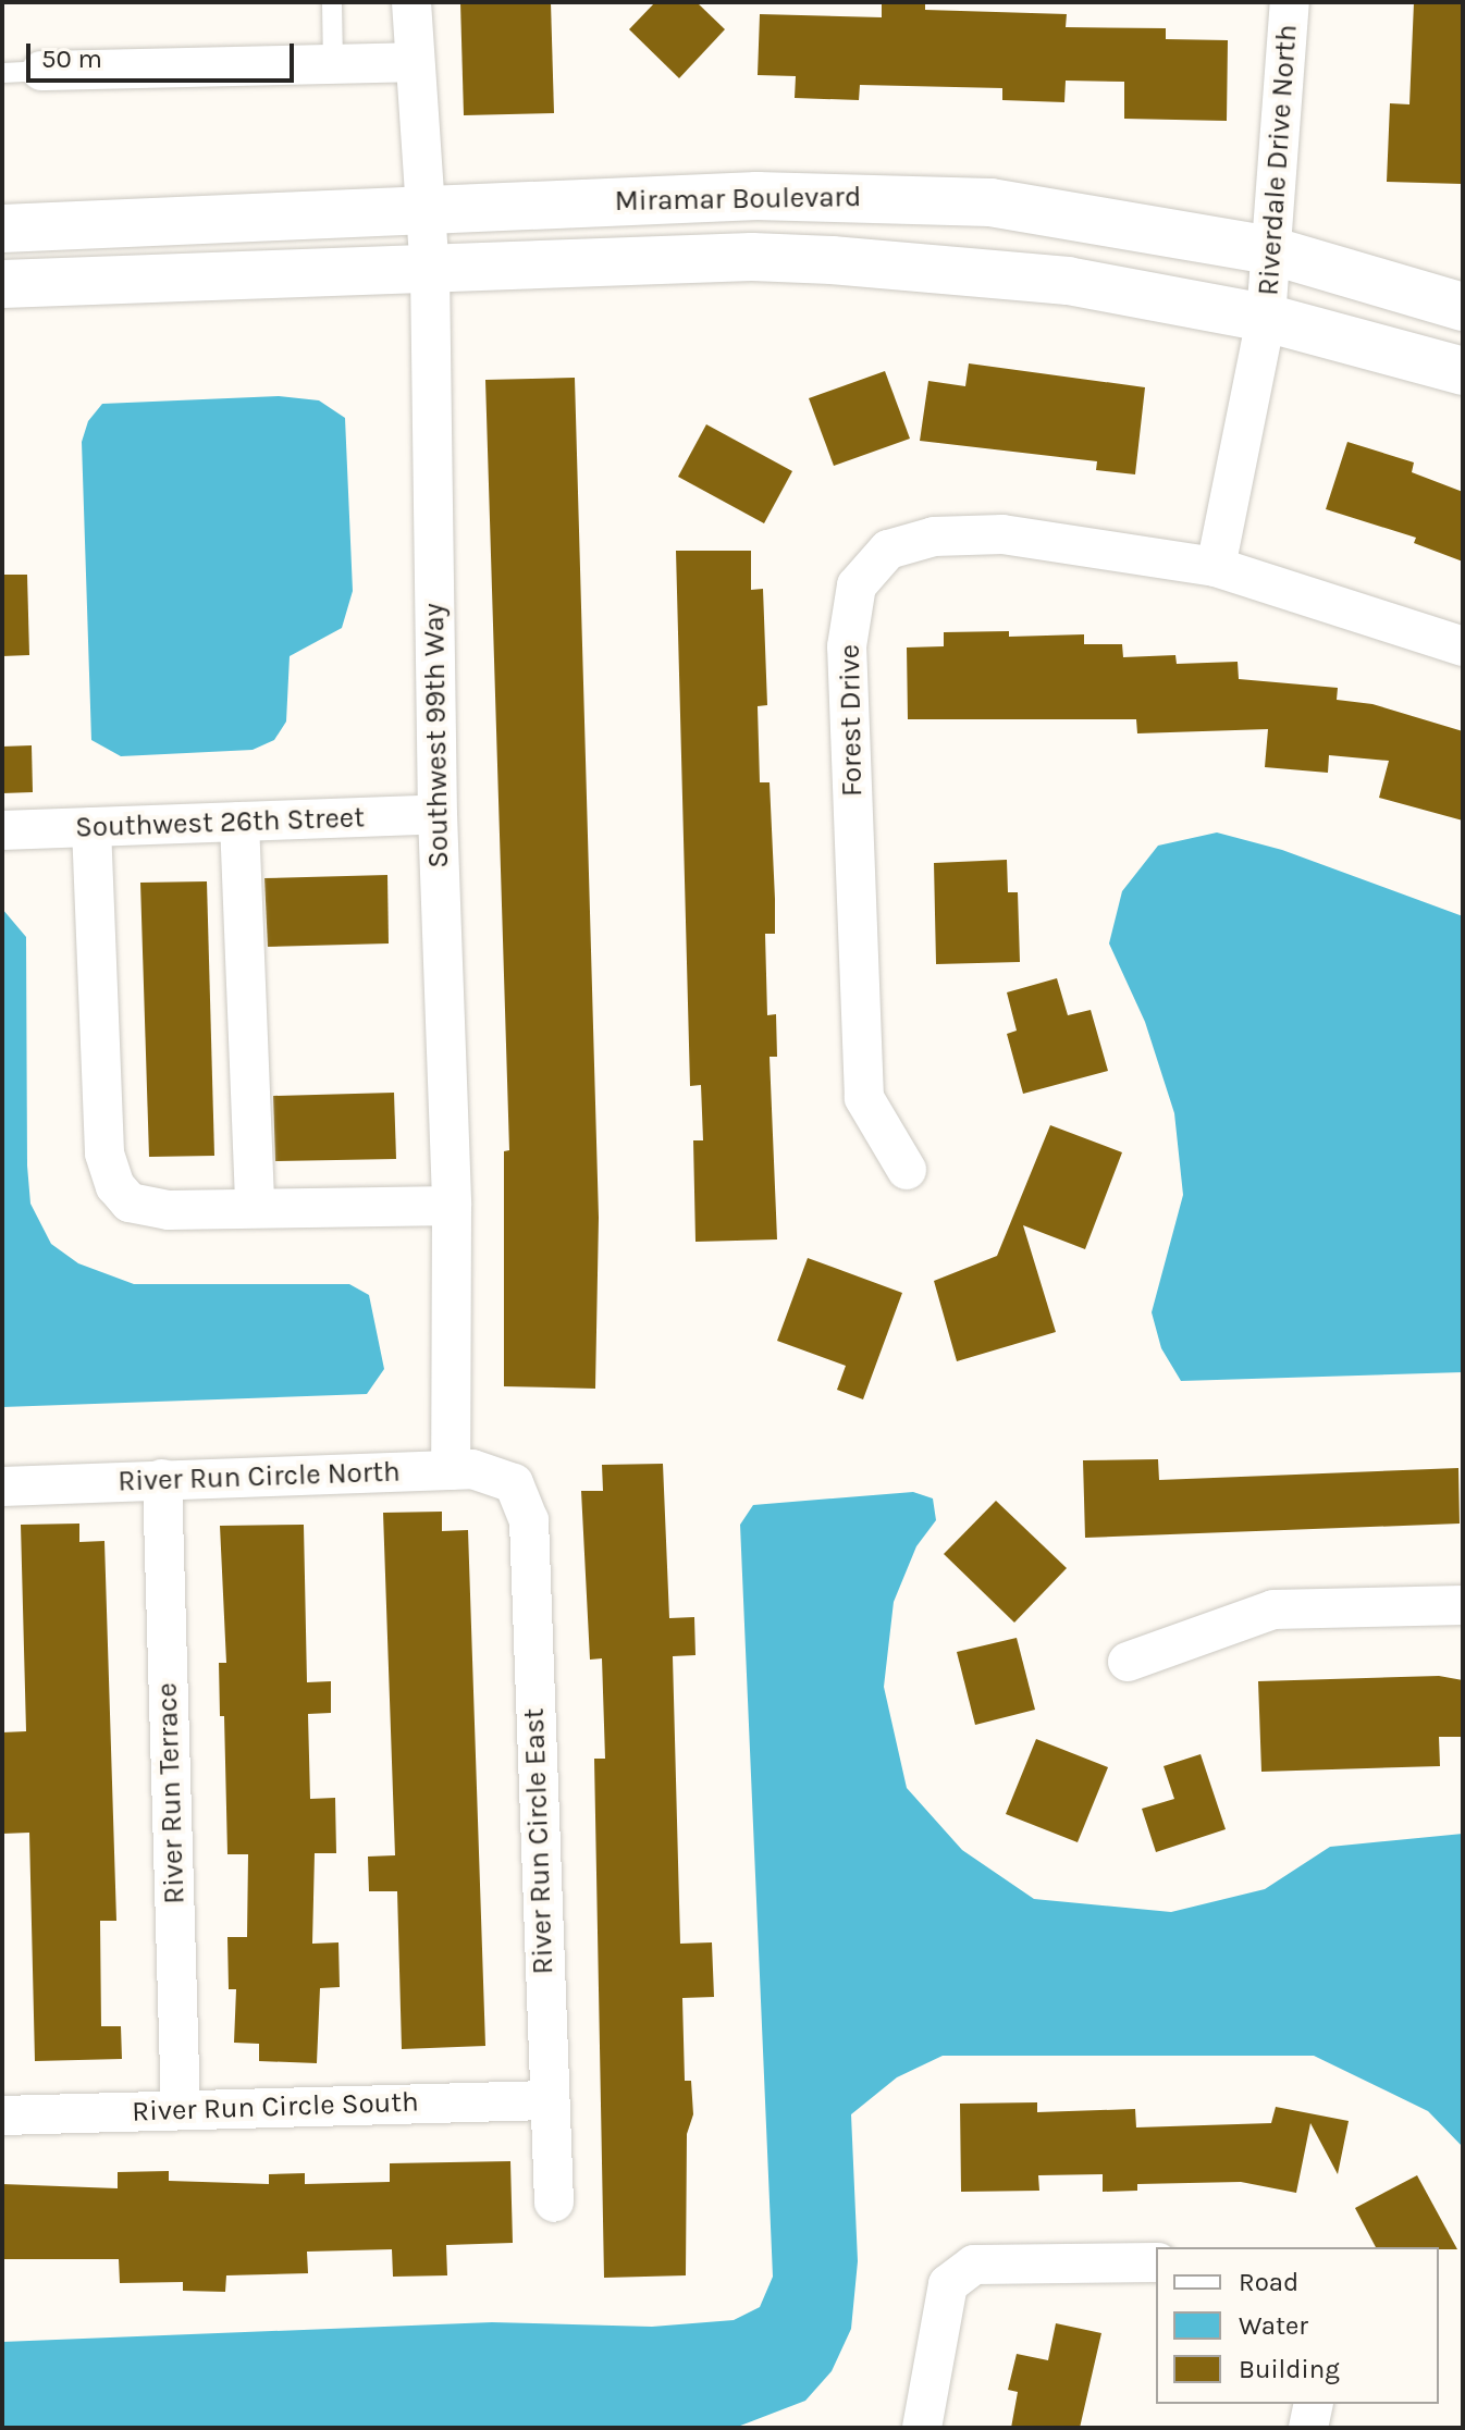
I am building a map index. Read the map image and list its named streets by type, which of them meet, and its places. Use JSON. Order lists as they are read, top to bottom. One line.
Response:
{"streets":{"street":["Riverdale Drive North","Miramar Boulevard","Forest Drive","Southwest 99th Way","Southwest 26th Street","River Run Circle North","River Run Terrace","River Run Circle East","River Run Circle South"]},"crossings":[["Riverdale Drive North","Miramar Boulevard"],["Riverdale Drive North","Forest Drive"],["Miramar Boulevard","Southwest 99th Way"],["Southwest 99th Way","Southwest 26th Street"],["Southwest 99th Way","River Run Circle North"],["River Run Circle North","River Run Terrace"],["River Run Circle North","River Run Circle East"],["River Run Terrace","River Run Circle South"],["River Run Circle East","River Run Circle South"]],"legend":["Road","Water","Building"],"scale_bar":"50 m"}
